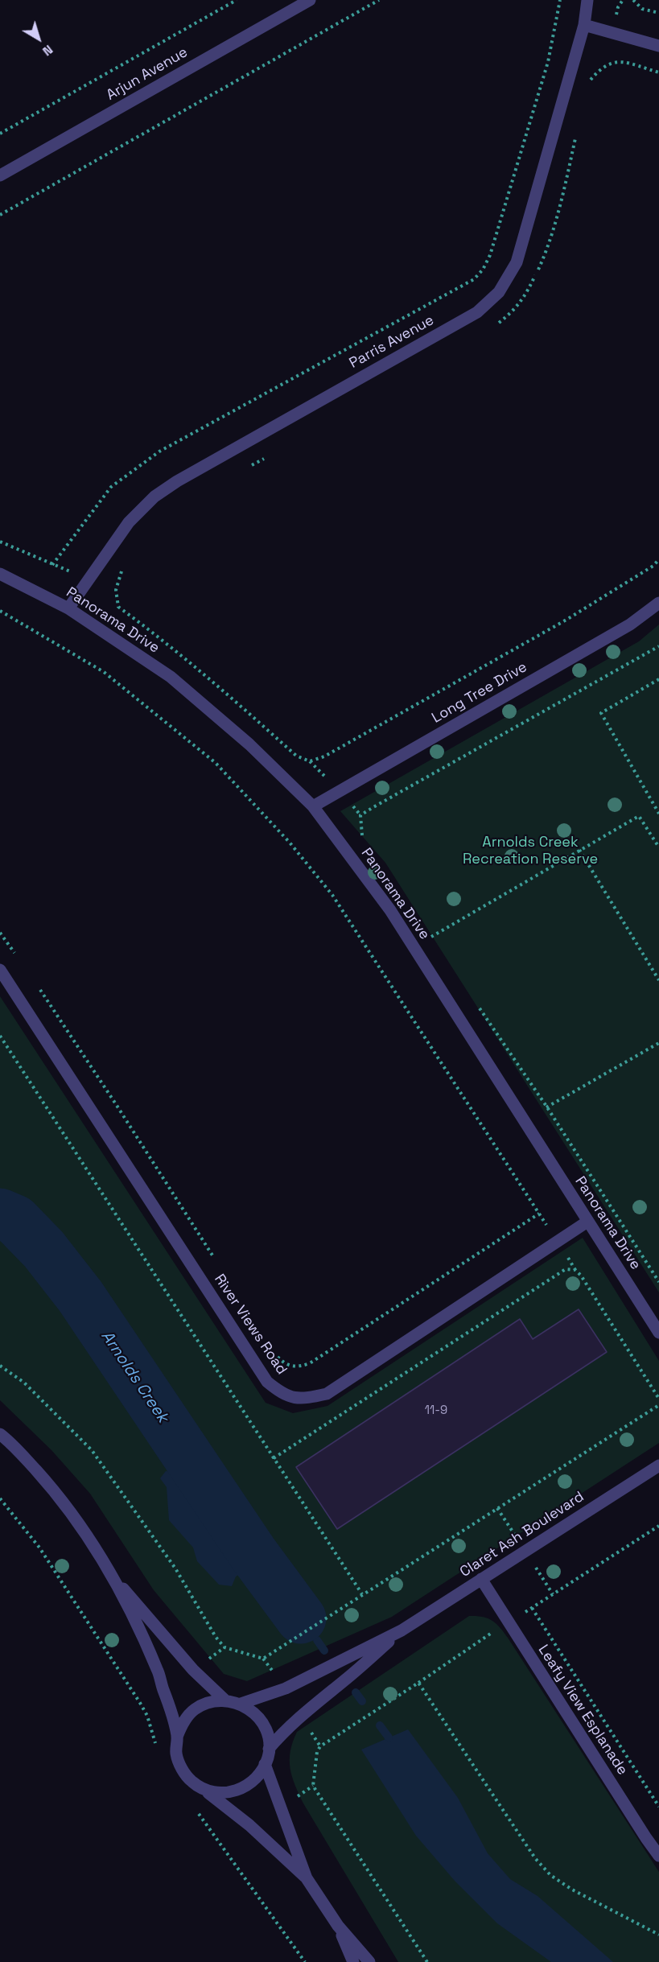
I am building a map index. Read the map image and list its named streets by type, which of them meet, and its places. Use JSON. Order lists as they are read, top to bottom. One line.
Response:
{"streets":{"street":["Arjun Avenue","Parris Avenue","Panorama Drive","Long Tree Drive","River Views Road","Claret Ash Boulevard","Leafy View Esplanade"]},"crossings":[["Parris Avenue","Panorama Drive"],["Panorama Drive","Long Tree Drive"],["Panorama Drive","River Views Road"],["Claret Ash Boulevard","Leafy View Esplanade"]],"water":["Arnolds Creek"],"parks":["Arnolds Creek Recreation Reserve"],"house_numbers":["11-9"],"north":"bottom right"}
